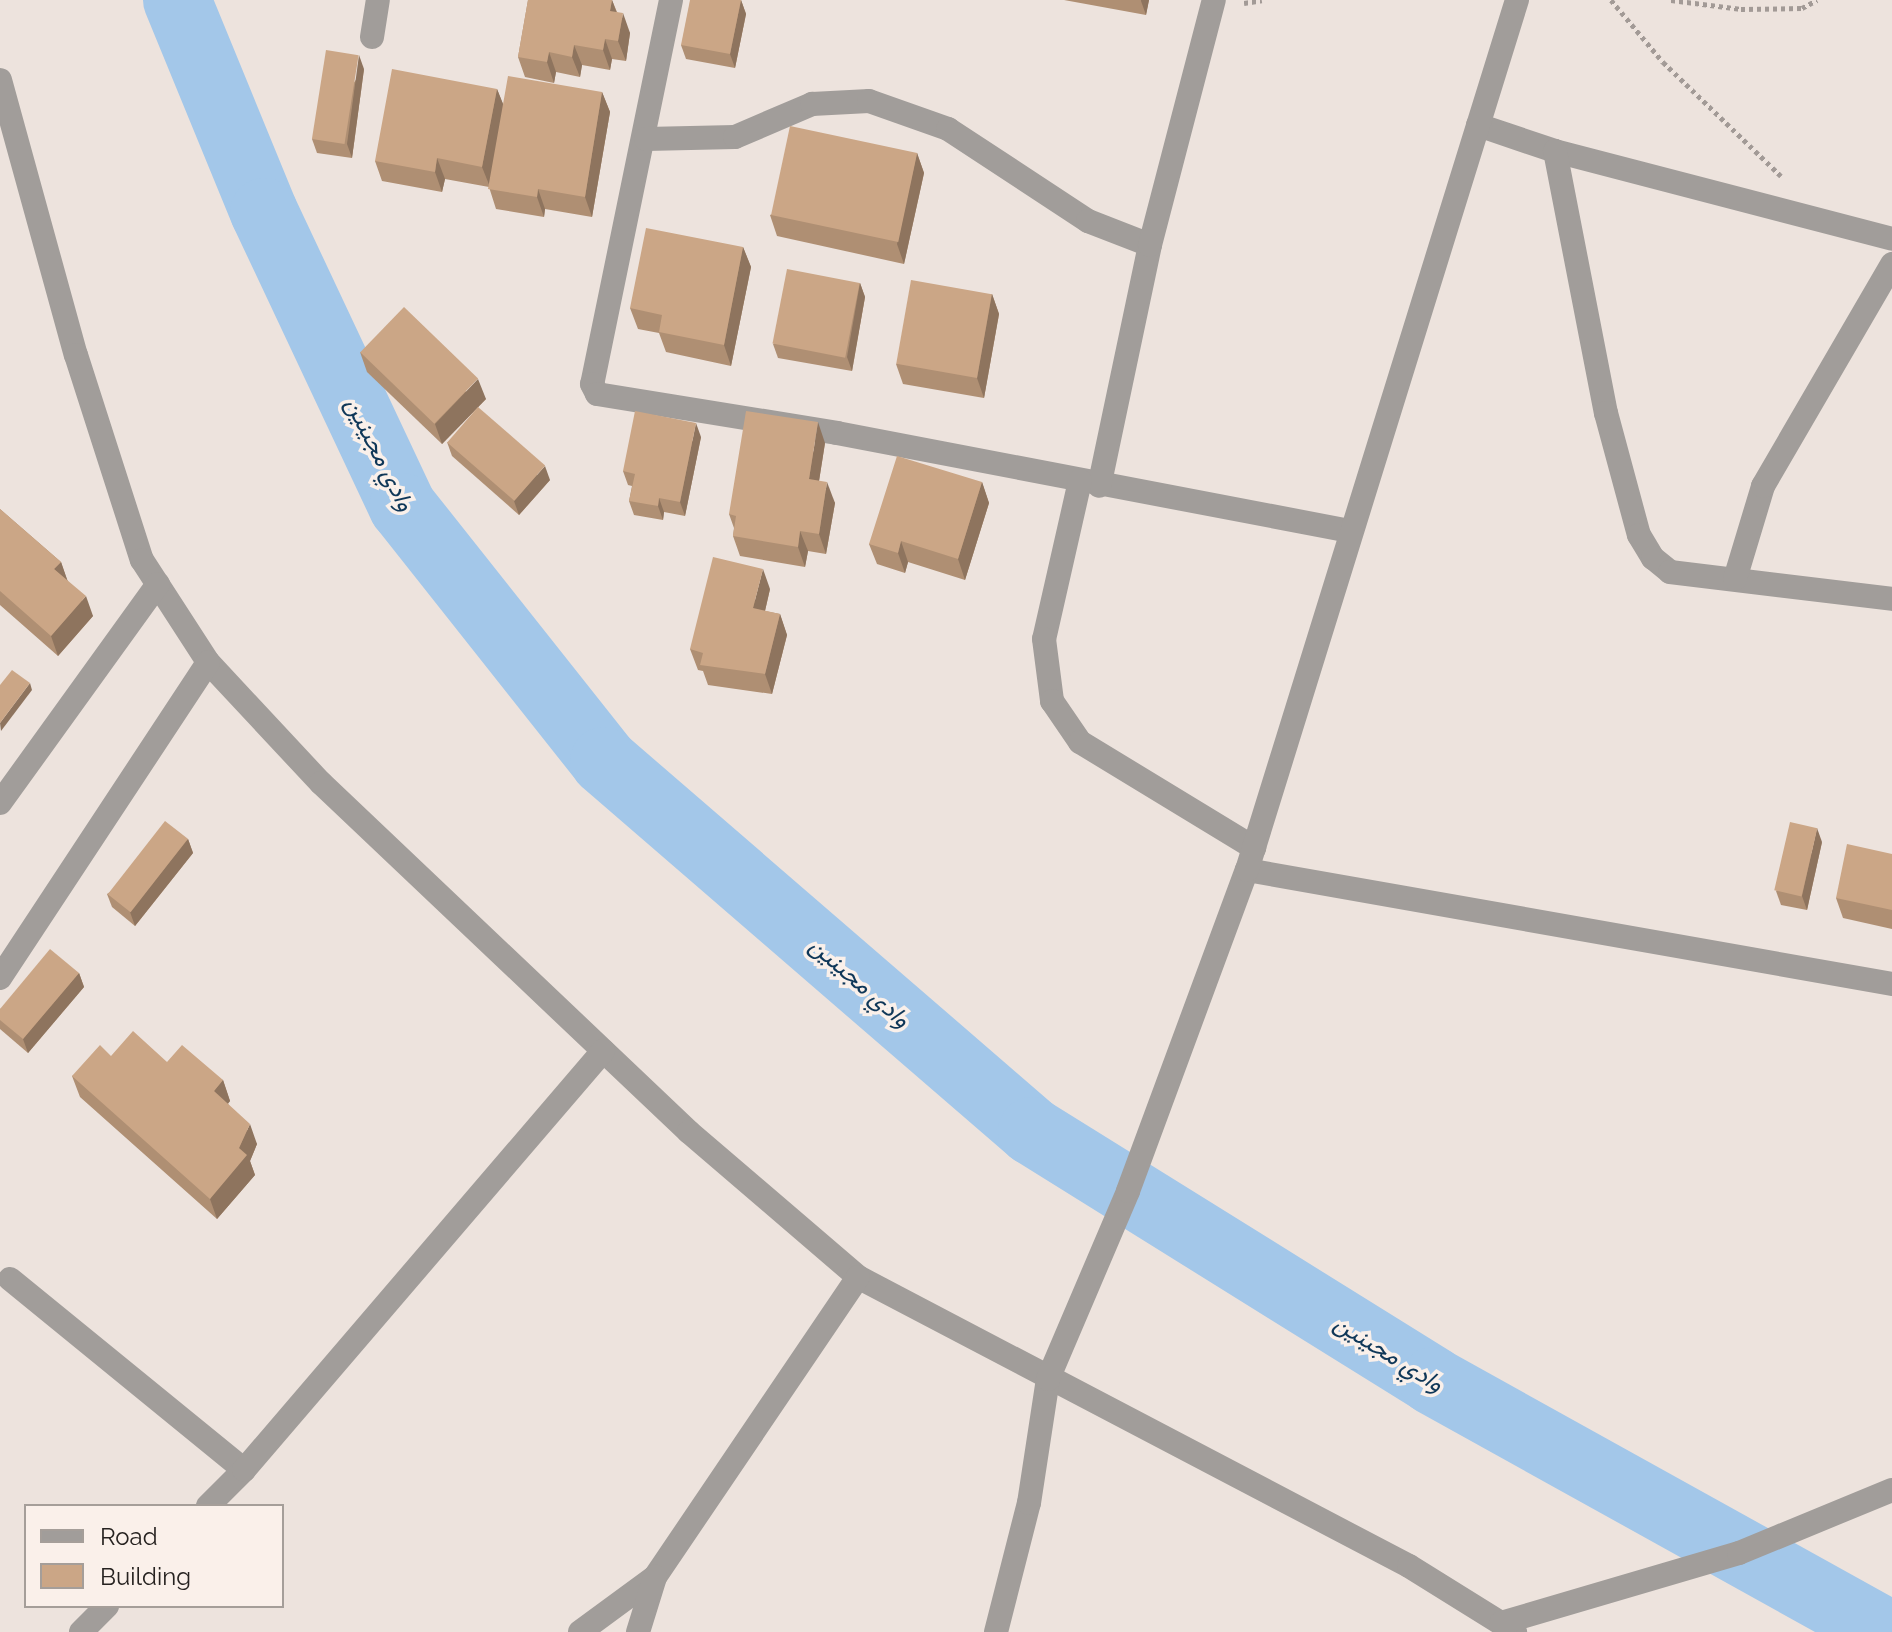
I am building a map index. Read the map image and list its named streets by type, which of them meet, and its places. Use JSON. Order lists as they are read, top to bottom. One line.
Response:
{"water":["وادي مجينين"],"legend":["Road","Building"]}
